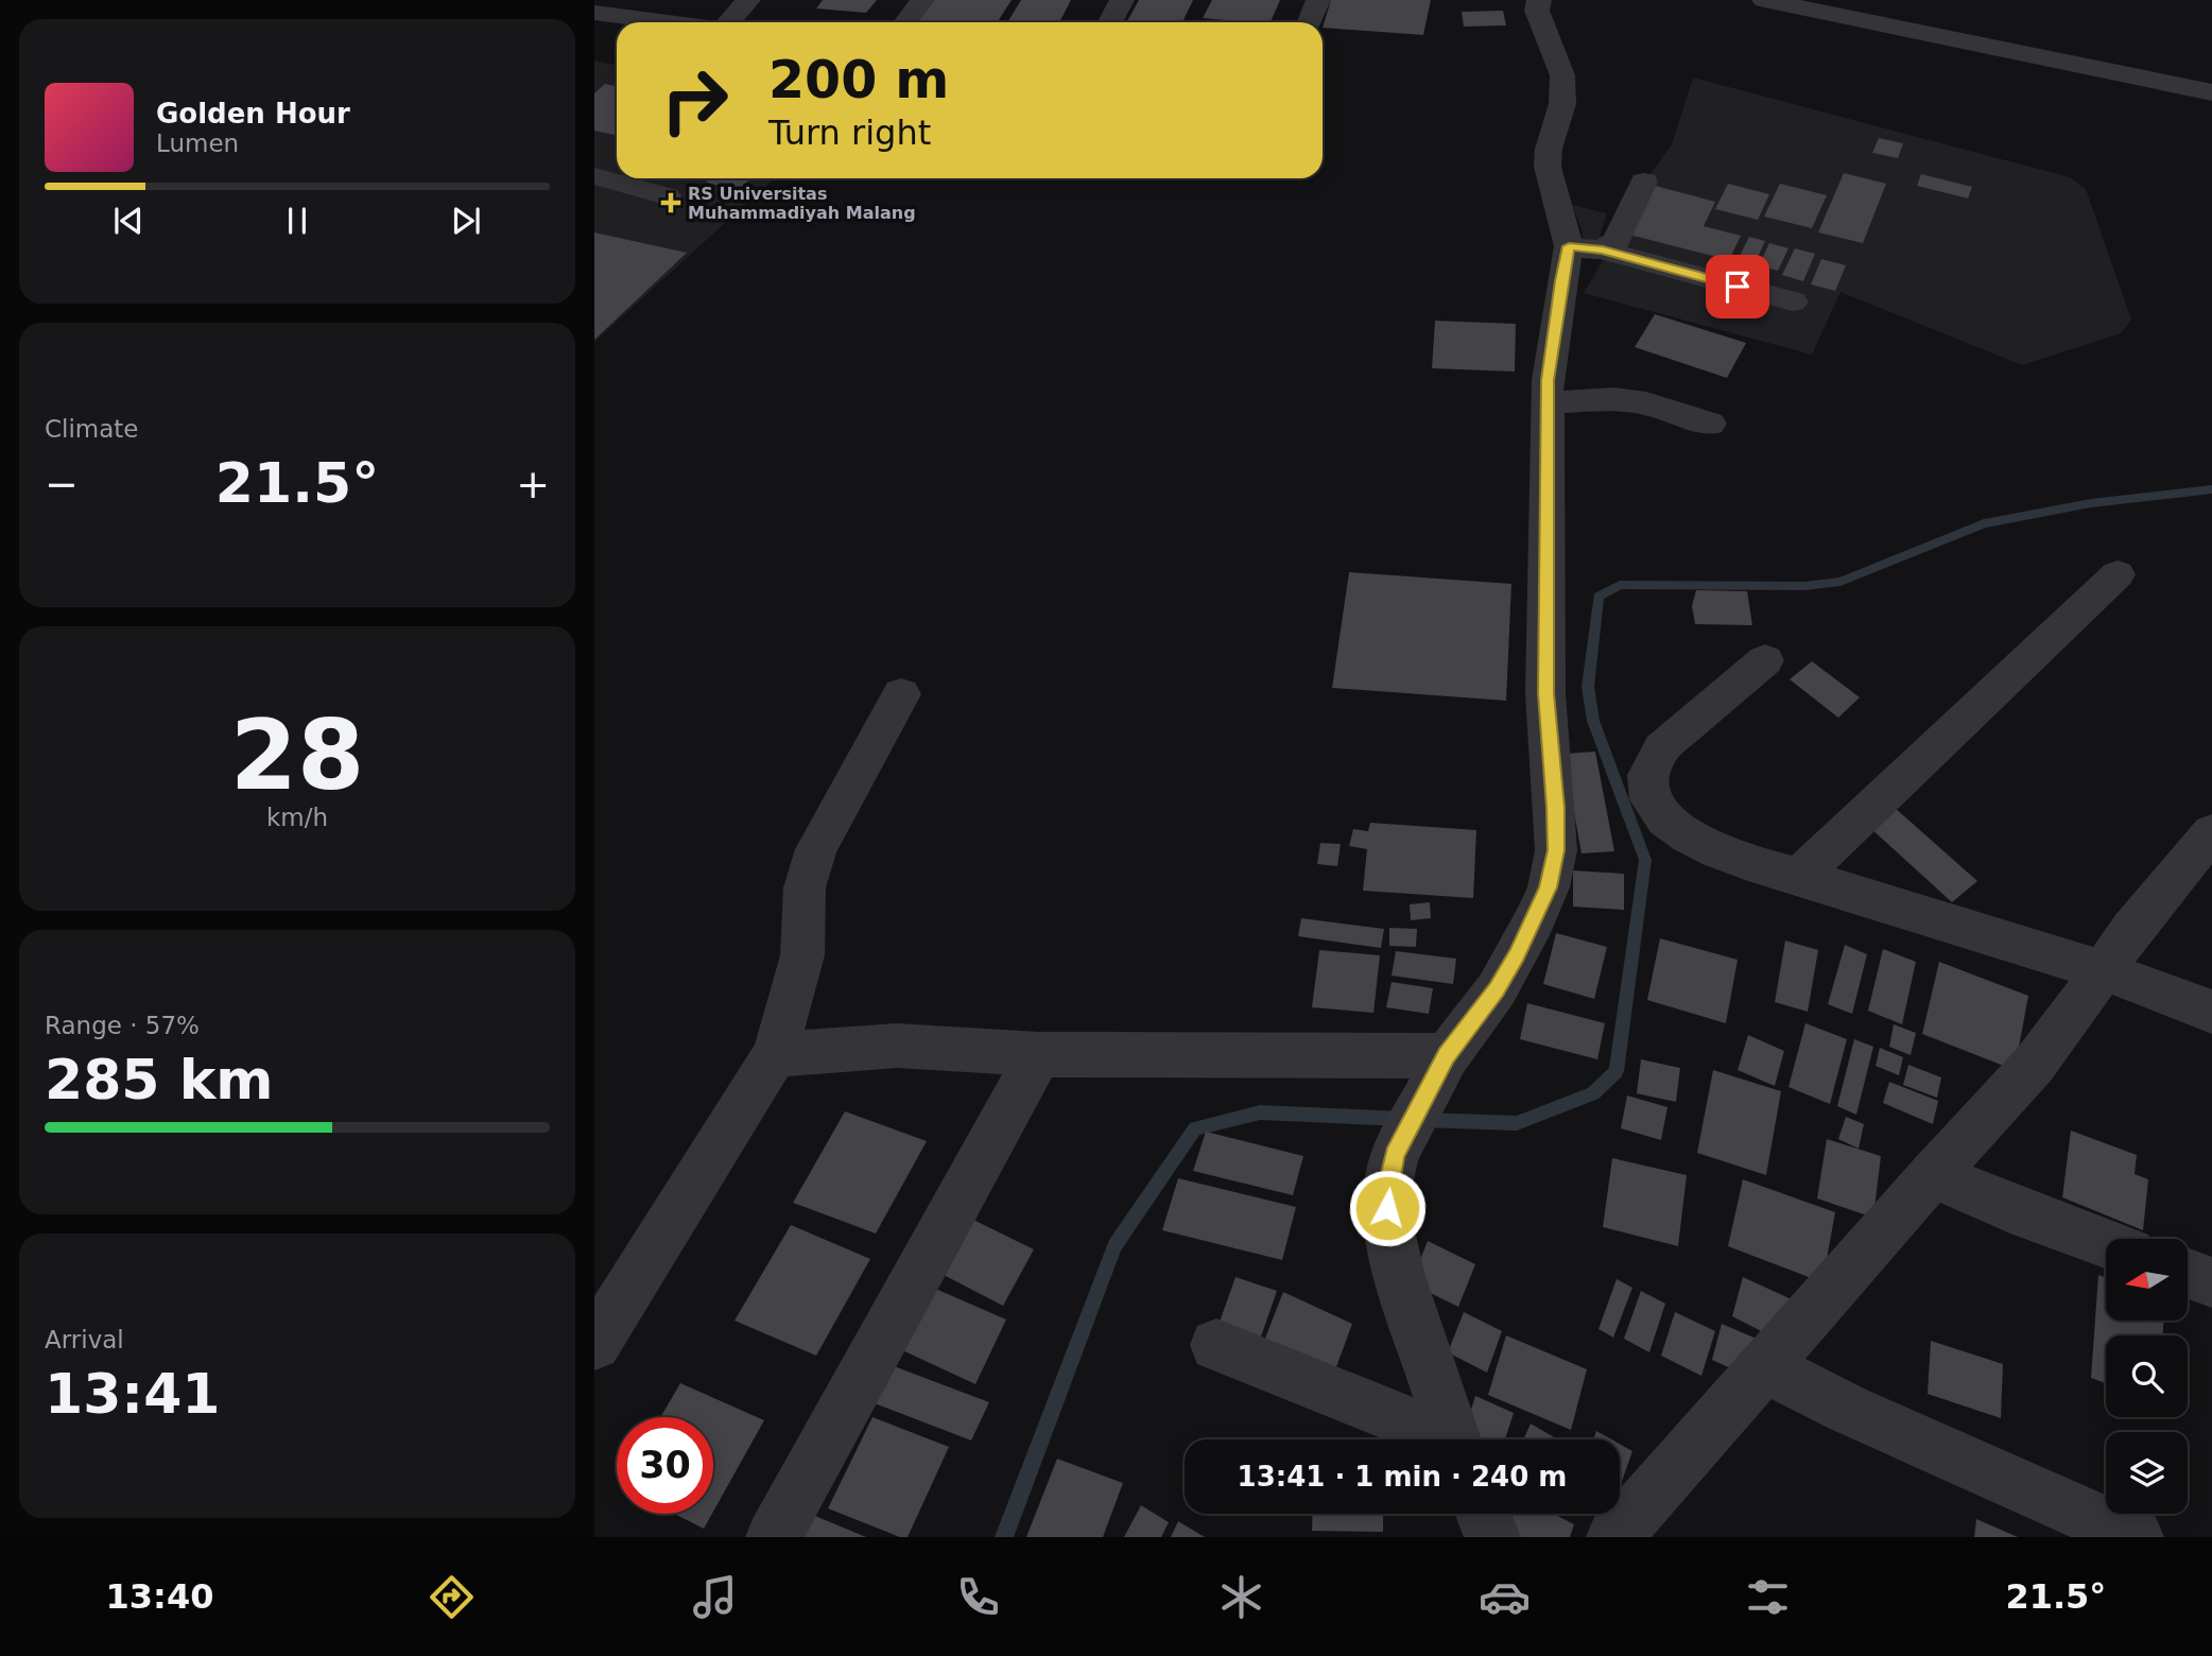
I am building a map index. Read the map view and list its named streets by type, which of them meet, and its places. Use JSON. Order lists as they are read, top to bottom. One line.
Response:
{"places":{"health":["RS Universitas Muhammadiyah Malang"]},"north":"left","page":{"turn":["200 m","Turn right"],"song":["Golden Hour","Lumen"],"tile":["Climate",["28","km/h"],["Range · 57%","285 km"],["Arrival","13:41"]],"heat":["−","21.5°","+"],"limit":"30","trip":"13:41 · 1 min · 240 m","tabs":["13:40","21.5°"]}}
